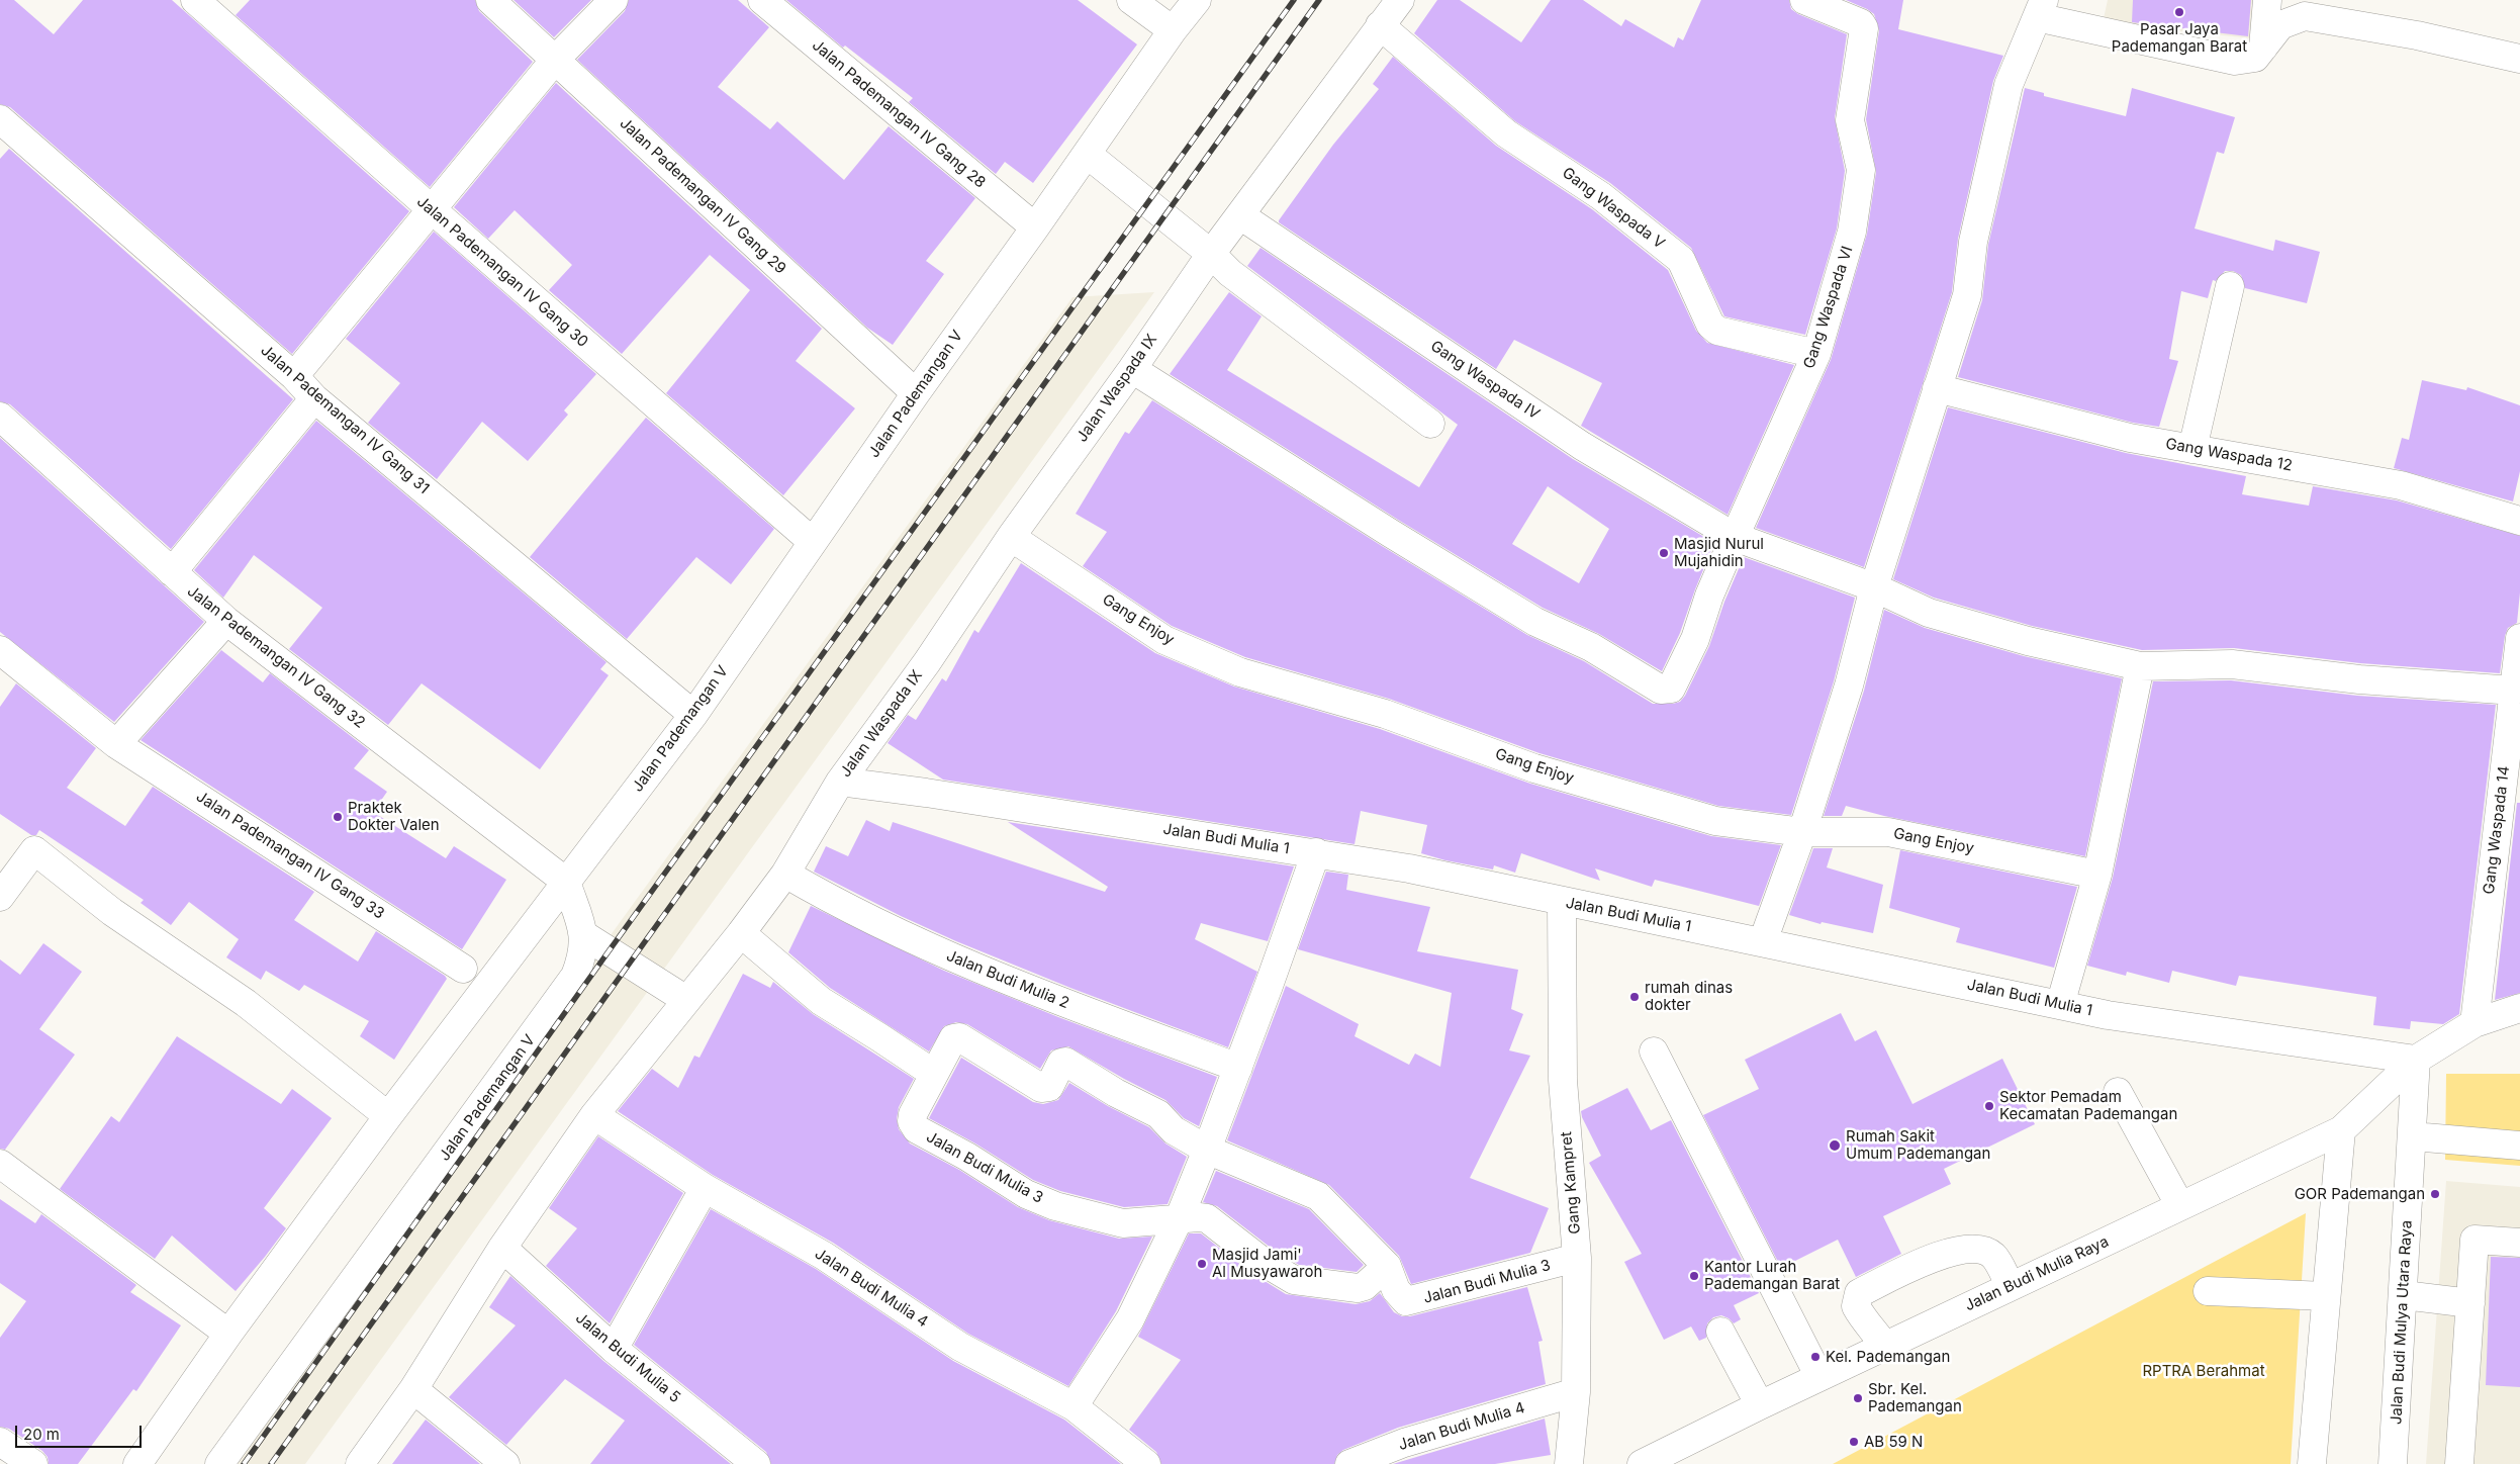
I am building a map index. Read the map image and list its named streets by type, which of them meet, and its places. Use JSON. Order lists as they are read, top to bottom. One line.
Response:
{"streets":{"street":["Jalan Pademangan IV Gang 28","Jalan Pademangan IV Gang 29","Gang Waspada V","Jalan Pademangan IV Gang 30","Gang Waspada VI","Gang Waspada IV","Jalan Waspada IX","Jalan Pademangan V","Jalan Pademangan IV Gang 31","Gang Waspada 12","Gang Enjoy","Jalan Pademangan IV Gang 32","Gang Waspada 14","Jalan Budi Mulia 1","Jalan Pademangan IV Gang 33","Jalan Budi Mulia 2","Jalan Budi Mulia 3","Gang Kampret","Jalan Budi Mulia Raya","Jalan Budi Mulia 4","Jalan Budi Mulya Utara Raya","Jalan Budi Mulia 5"]},"crossings":[["Jalan Pademangan IV Gang 28","Jalan Pademangan V"],["Jalan Pademangan IV Gang 29","Jalan Pademangan V"],["Gang Waspada V","Gang Waspada VI"],["Gang Waspada V","Jalan Waspada IX"],["Jalan Pademangan IV Gang 30","Jalan Pademangan V"],["Gang Waspada VI","Gang Waspada IV"],["Gang Waspada VI","Jalan Waspada IX"],["Gang Waspada IV","Jalan Waspada IX"],["Gang Waspada IV","Gang Waspada 14"],["Jalan Waspada IX","Gang Enjoy"],["Jalan Waspada IX","Jalan Budi Mulia 1"],["Jalan Waspada IX","Jalan Budi Mulia 2"],["Jalan Waspada IX","Jalan Budi Mulia 4"],["Jalan Waspada IX","Jalan Budi Mulia 5"],["Jalan Pademangan V","Jalan Pademangan IV Gang 31"],["Jalan Pademangan V","Jalan Pademangan IV Gang 32"],["Gang Waspada 14","Jalan Budi Mulia Raya"],["Jalan Budi Mulia 1","Gang Kampret"],["Jalan Budi Mulia 1","Jalan Budi Mulia Raya"],["Jalan Budi Mulia 1","Jalan Budi Mulya Utara Raya"],["Jalan Budi Mulia 3","Gang Kampret"],["Gang Kampret","Jalan Budi Mulia 4"],["Jalan Budi Mulia Raya","Jalan Budi Mulya Utara Raya"]],"parks":["RPTRA Berahmat"],"places":["Pasar Jaya Pademangan Barat","Masjid Nurul Mujahidin","Praktek Dokter Valen","rumah dinas dokter","Sektor Pemadam Kecamatan Pademangan","Rumah Sakit Umum Pademangan","GOR Pademangan","Masjid Jami' Al Musyawaroh","Kantor Lurah Pademangan Barat","Kel. Pademangan","Sbr. Kel. Pademangan","AB 59 N"],"scale_bar":"20 m"}
